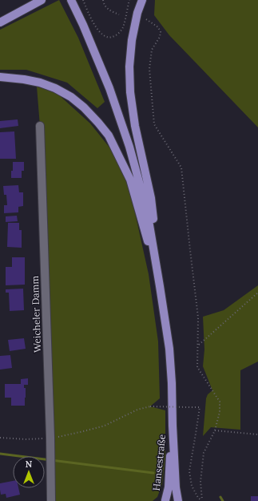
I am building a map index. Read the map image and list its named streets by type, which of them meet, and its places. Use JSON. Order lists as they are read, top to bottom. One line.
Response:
{"streets":{"main road":["Hansestraße"],"street":["Weicheler Damm"]},"north":"top"}
